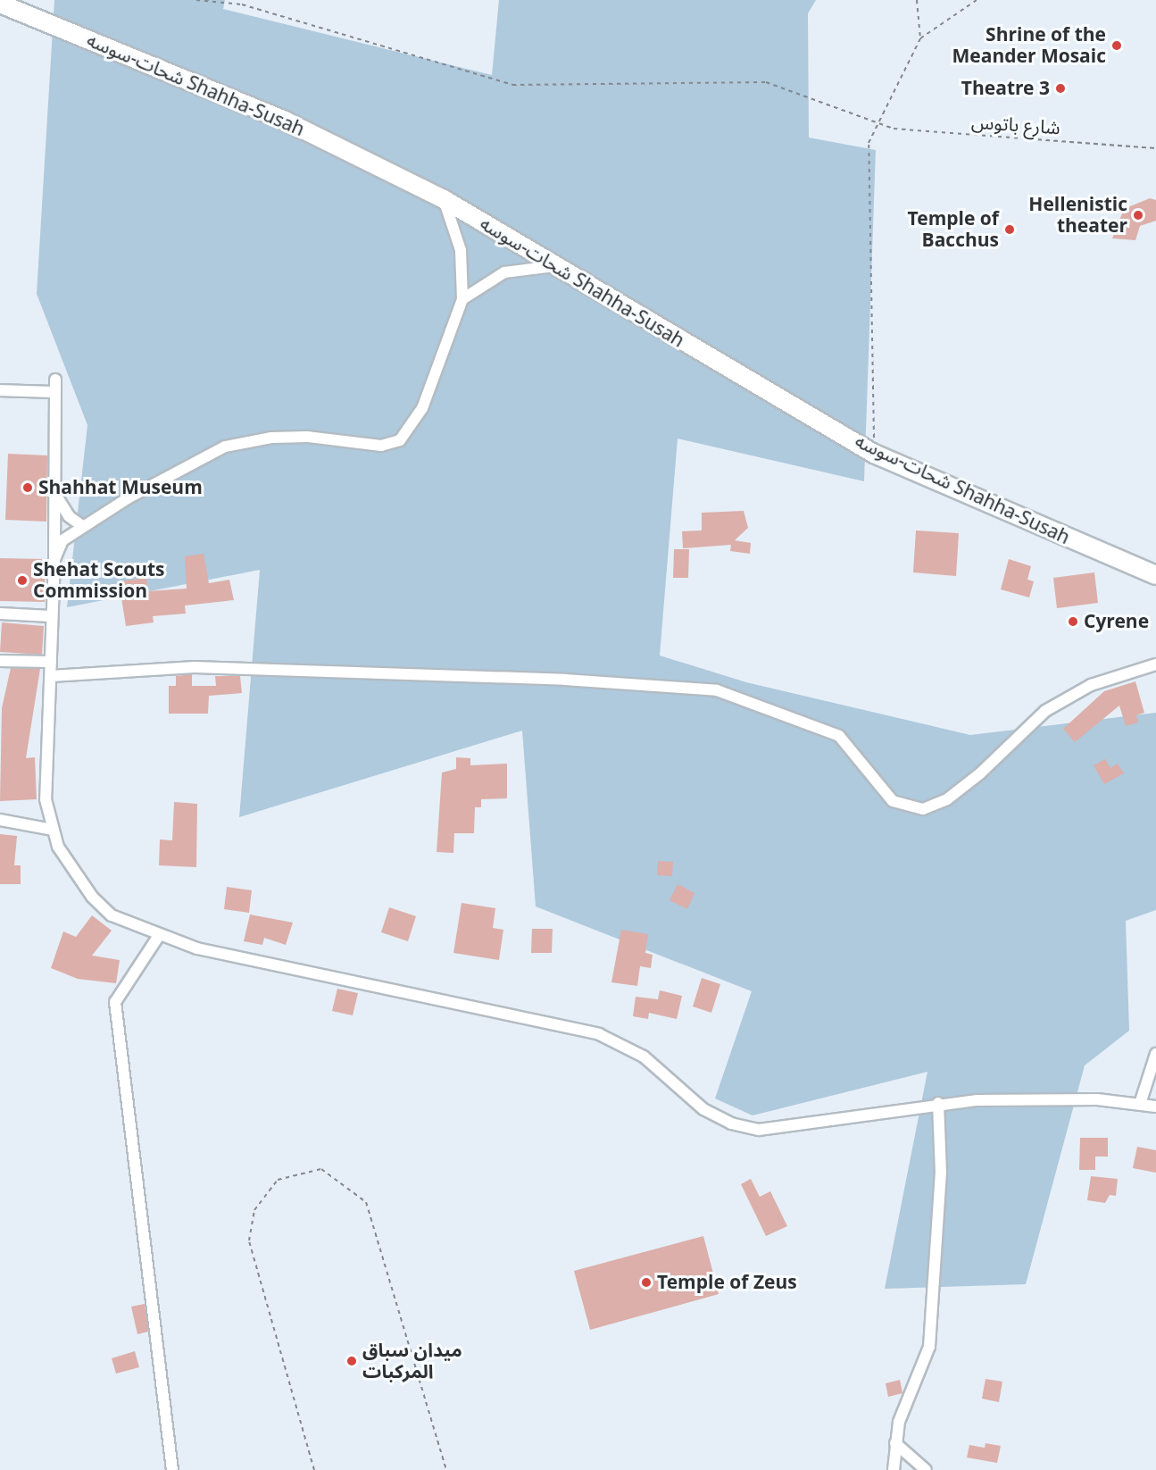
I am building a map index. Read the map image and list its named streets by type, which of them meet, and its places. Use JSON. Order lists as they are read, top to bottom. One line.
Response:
{"streets":{"main road":["شحات-سوسه Shahha-Susah"],"path":["شارع باتوس"]},"places":["Shrine of the Meander Mosaic","Theatre 3","Hellenistic theater","Temple of Bacchus","Shahhat Museum","Shehat Scouts Commission","Cyrene","Temple of Zeus","ميدان سباق المركبات"]}
